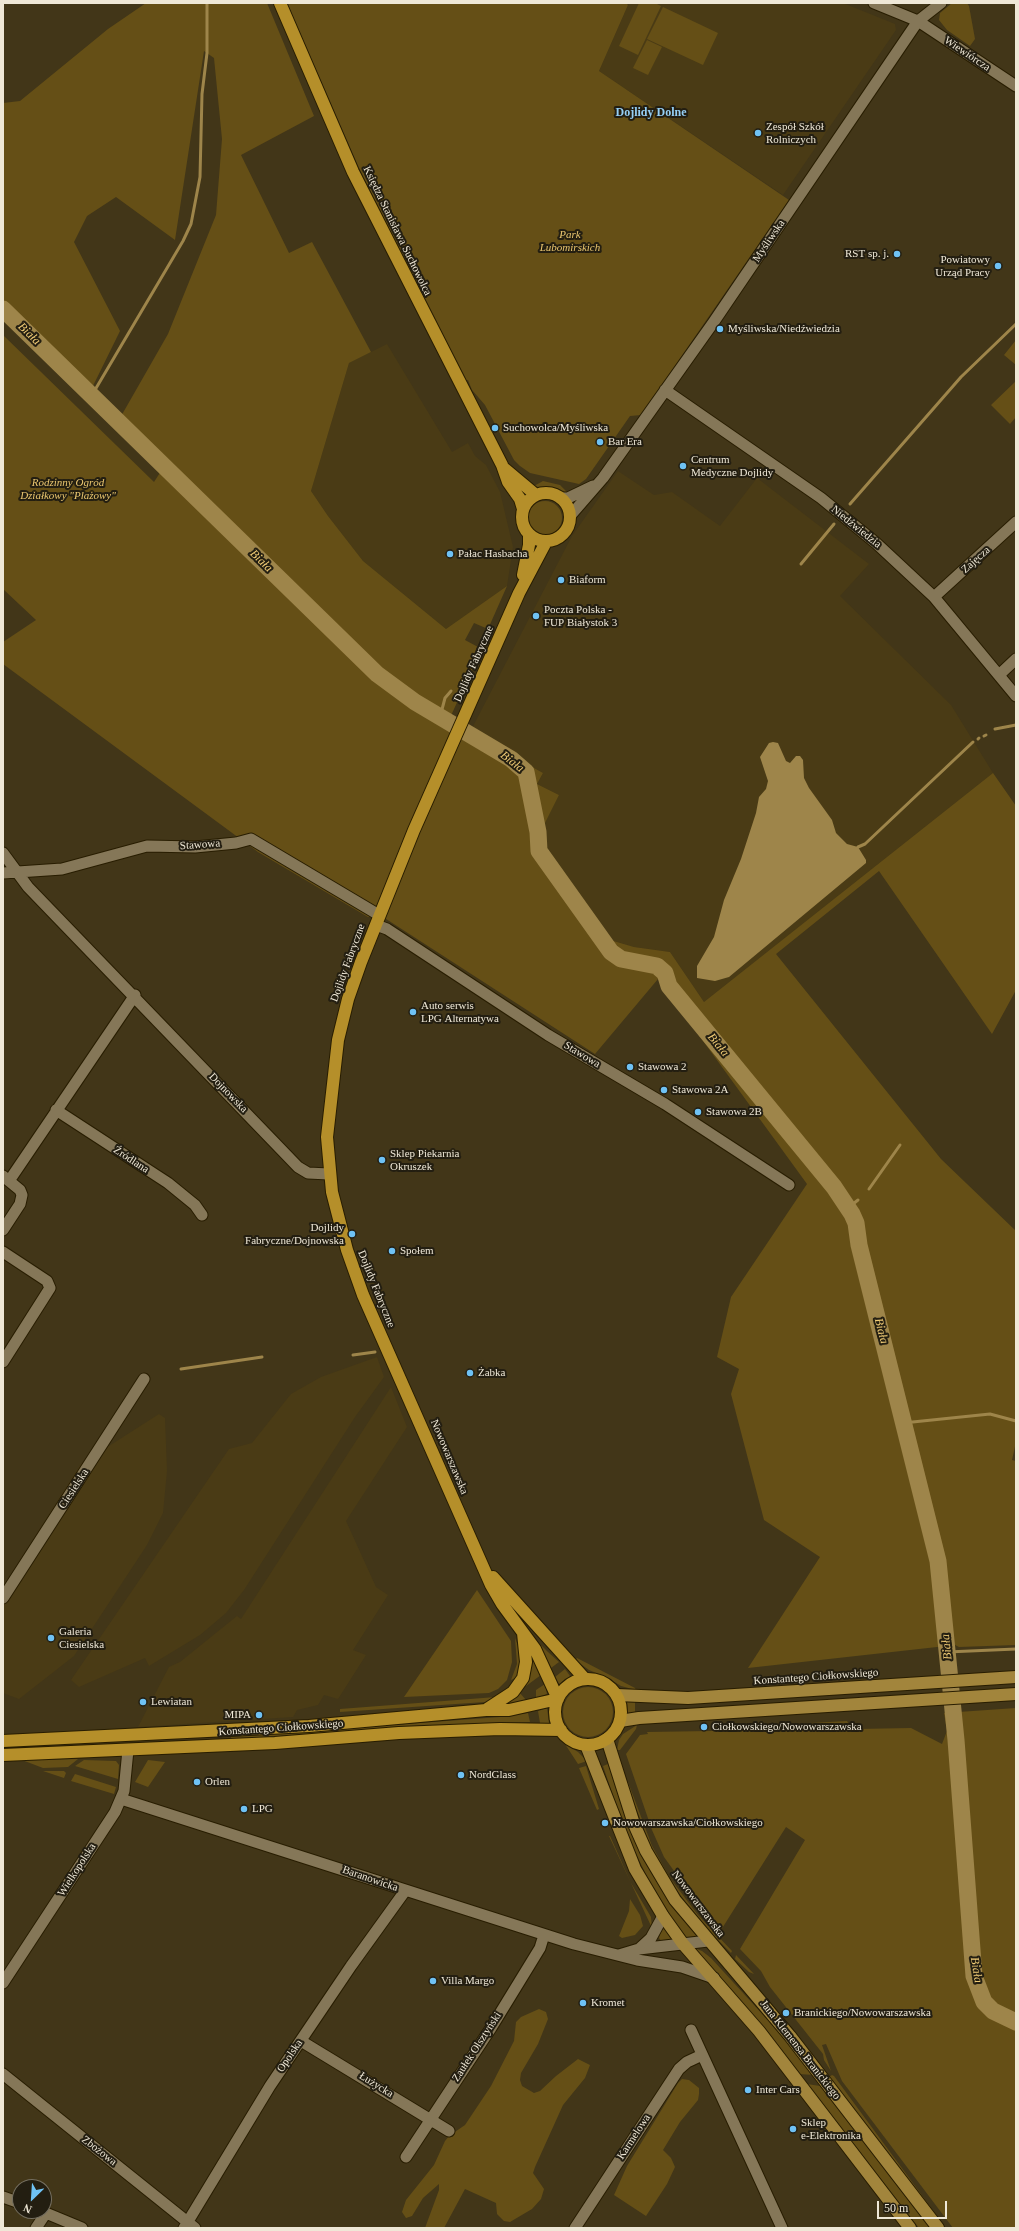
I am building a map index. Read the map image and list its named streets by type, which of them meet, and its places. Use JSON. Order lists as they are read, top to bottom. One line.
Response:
{"streets":{"highway":["Księdza Stanisława Suchowolca","Dojlidy Fabryczne","Nowowarszawska","Konstantego Ciołkowskiego"],"main road":["Jana Klemensa Branickiego"],"street":["Wiewiórcza","Myśliwska","Niedźwiedzia","Zajęcza","Stawowa","Dojnowska","Źródlana","Ciesielska","Wielkopolska","Baranowicka","Zaułek Olsztyński","Opolska","Łużycka","Karmelowa","Zbożowa"]},"crossings":[["Wiewiórcza","Myśliwska"],["Księdza Stanisława Suchowolca","Myśliwska"],["Księdza Stanisława Suchowolca","Dojlidy Fabryczne"],["Myśliwska","Niedźwiedzia"],["Myśliwska","Dojlidy Fabryczne"],["Niedźwiedzia","Zajęcza"],["Dojlidy Fabryczne","Stawowa"],["Dojlidy Fabryczne","Dojnowska"],["Dojlidy Fabryczne","Nowowarszawska"],["Stawowa","Dojnowska"],["Nowowarszawska","Konstantego Ciołkowskiego"],["Nowowarszawska","Baranowicka"],["Nowowarszawska","Jana Klemensa Branickiego"],["Konstantego Ciołkowskiego","Wielkopolska"],["Wielkopolska","Baranowicka"],["Baranowicka","Zaułek Olsztyński"],["Baranowicka","Jana Klemensa Branickiego"],["Baranowicka","Opolska"],["Zaułek Olsztyński","Łużycka"],["Opolska","Łużycka"],["Opolska","Zbożowa"]],"districts":["Dojlidy Dolne"],"water":["Biała"],"parks":["Park Lubomirskich","Rodzinny Ogród Działkowy \"Plażowy\""],"places":["Zespół Szkół Rolniczych","RST sp. j.","Powiatowy Urząd Pracy","Myśliwska/Niedźwiedzia","Suchowolca/Myśliwska","Bar Era","Centrum Medyczne Dojlidy","Pałac Hasbacha","Biaform","Poczta Polska - FUP Białystok 3","Auto serwis LPG Alternatywa","Stawowa 2","Stawowa 2A","Stawowa 2B","Sklep Piekarnia Okruszek","Dojlidy Fabryczne/Dojnowska","Społem","Żabka","Galeria Ciesielska","Lewiatan","MIPA","Ciołkowskiego/Nowowarszawska","NordGlass","Orlen","LPG","Nowowarszawska/Ciołkowskiego","Villa Margo","Kromet","Branickiego/Nowowarszawska","Inter Cars","Sklep e-Elektronika"],"scale_bar":"50 m","north":"bottom left"}
